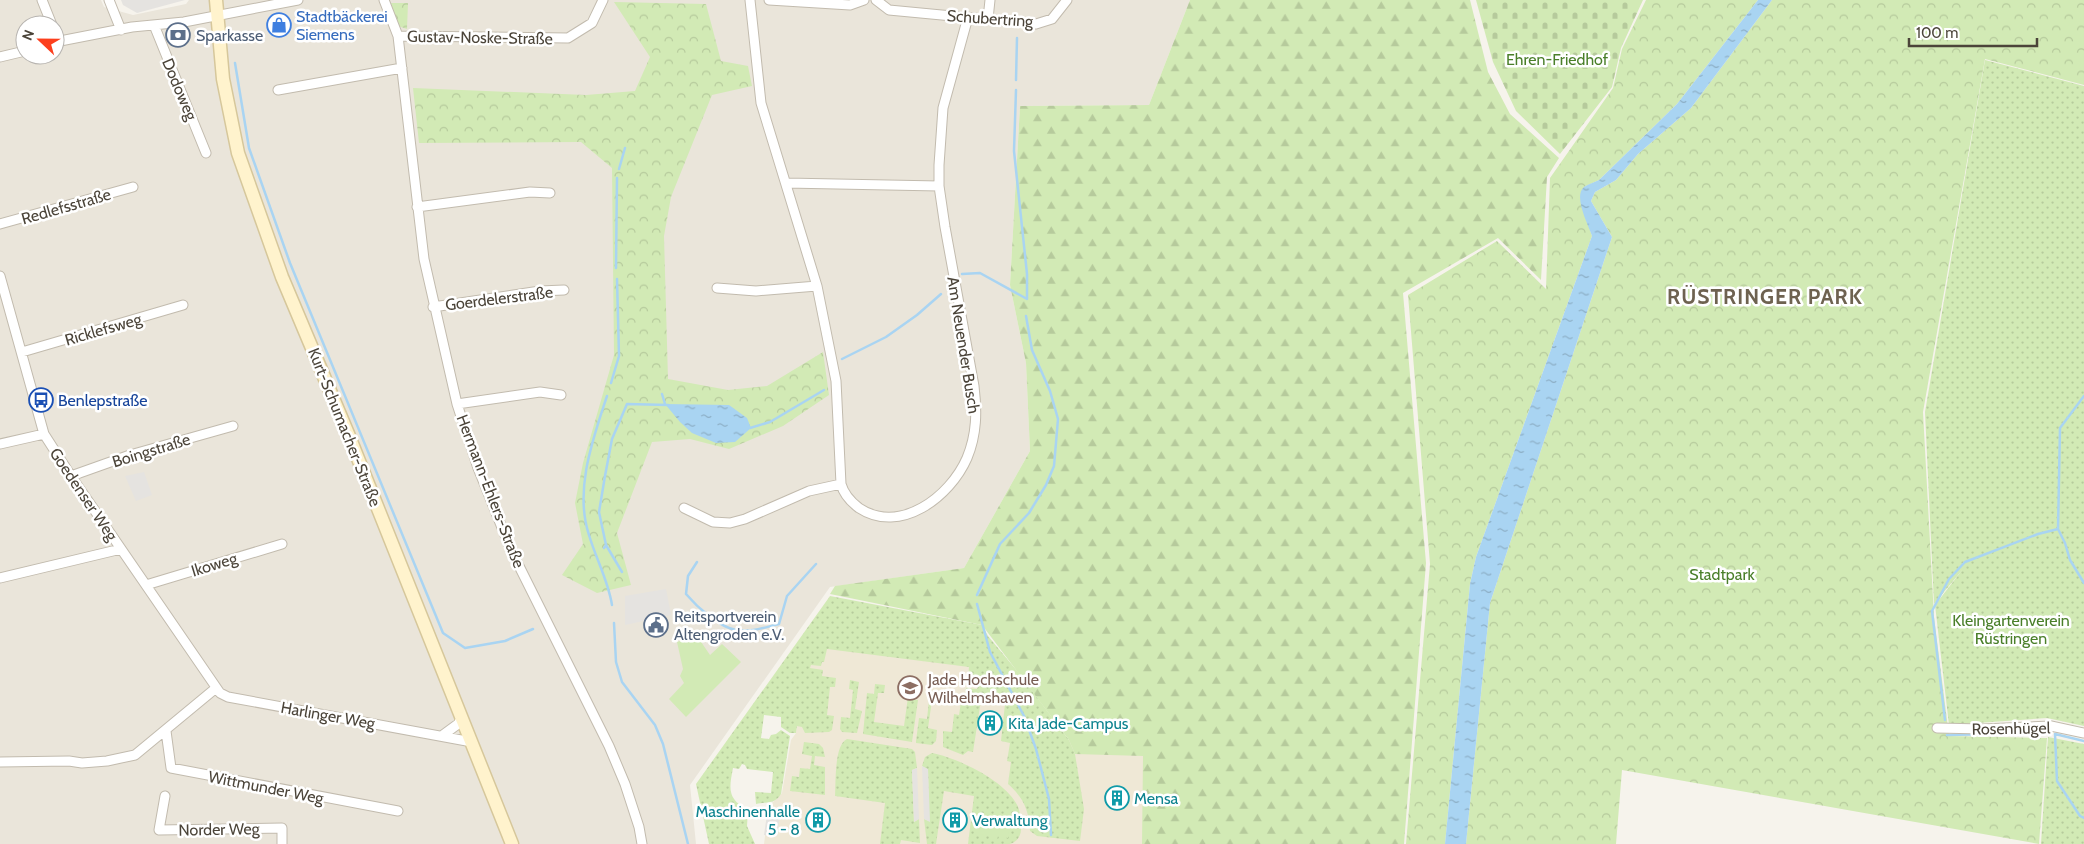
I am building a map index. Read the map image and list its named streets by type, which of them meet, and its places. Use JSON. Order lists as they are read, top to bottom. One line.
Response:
{"streets":{"street":["Schubertring","Gustav-Noske-Straße","Dodoweg","Redlefsstraße","Goerdelerstraße","Ricklefsweg","Am Neuender Busch","Kurt-Schumacher-Straße","Boingstraße","Hermann-Ehlers-Straße","Goedenser Weg","Ikoweg","Harlinger Weg","Rosenhügel","Wittmunder Weg","Norder Weg"]},"crossings":[["Schubertring","Am Neuender Busch"],["Gustav-Noske-Straße","Hermann-Ehlers-Straße"],["Goerdelerstraße","Hermann-Ehlers-Straße"],["Ricklefsweg","Goedenser Weg"],["Kurt-Schumacher-Straße","Harlinger Weg"],["Boingstraße","Goedenser Weg"],["Goedenser Weg","Ikoweg"],["Goedenser Weg","Harlinger Weg"]],"districts":["RÜSTRINGER PARK"],"parks":["Ehren-Friedhof","Stadtpark","Kleingartenverein Rüstringen"],"places":{"shop":["Stadtbäckerei Siemens"],"bank":["Sparkasse"],"bus stop":["Benlepstraße"],"public building":["Reitsportverein Altengroden e.V."],"school or university":["Jade Hochschule Wilhelmshaven"],"building":["Kita Jade-Campus","Mensa","Maschinenhalle 5 - 8","Verwaltung"]},"scale_bar":"100 m","north":"left"}
